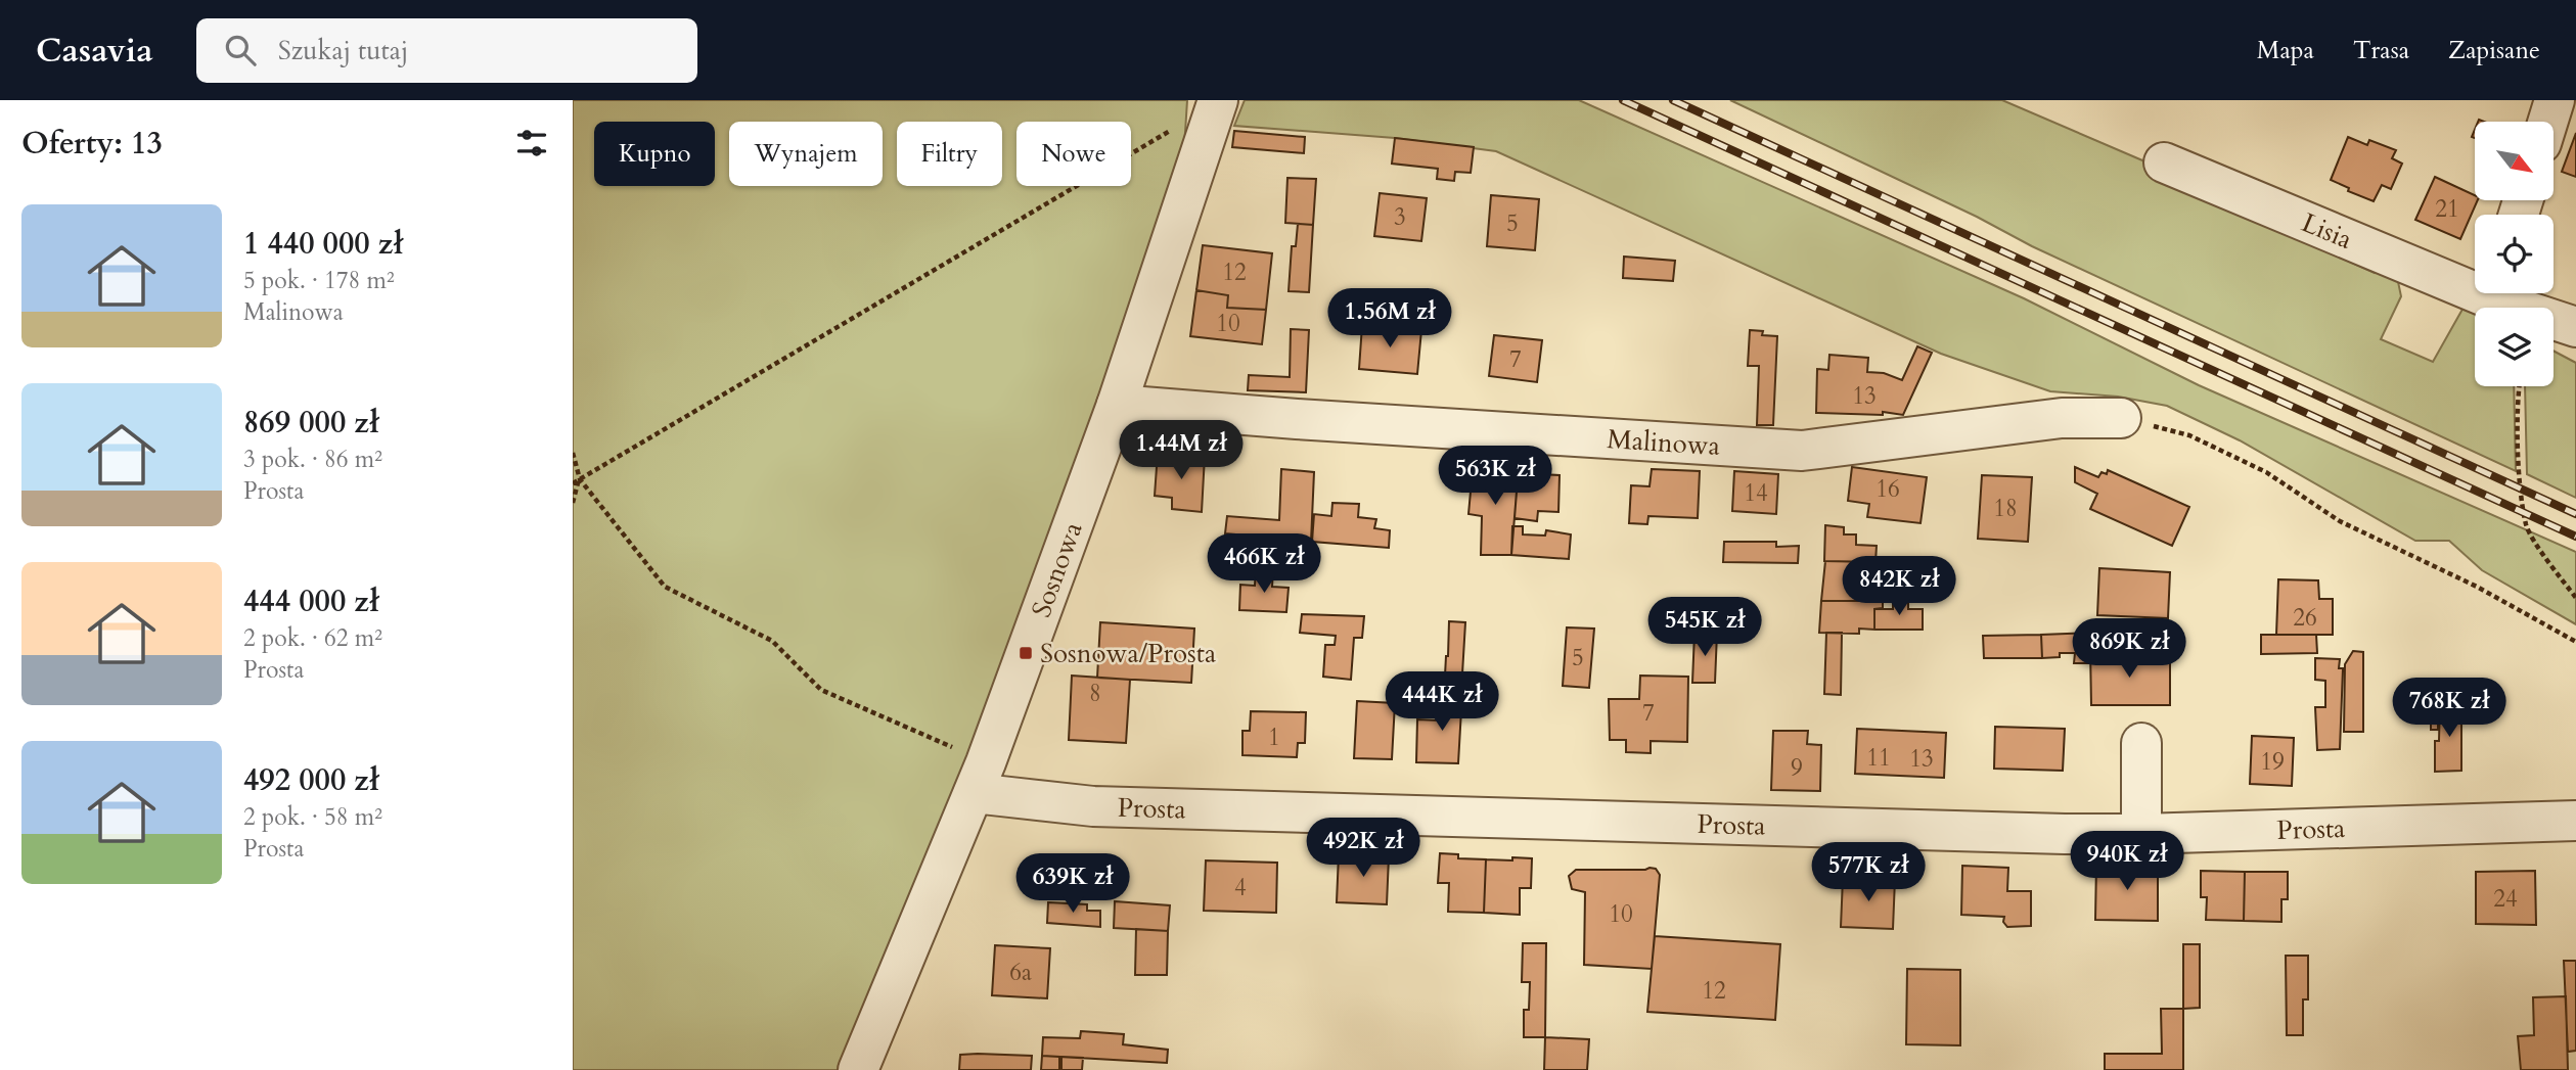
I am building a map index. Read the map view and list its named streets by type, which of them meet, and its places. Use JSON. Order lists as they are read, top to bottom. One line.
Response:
{"streets":{"street":["Lisia","Malinowa","Sosnowa","Prosta"]},"crossings":[["Malinowa","Sosnowa"],["Sosnowa","Prosta"]],"places":{"transit":["Sosnowa/Prosta"]},"house_numbers":["21","3","5","12","10","7","13","16","14","18","26","5","8","7","1","11","13","19","9","4","24","10","6a","12"],"north":"bottom right","page":{"header":"Casavia","search":"Szukaj tutaj","nav":["Mapa","Trasa","Zapisane"],"heading":"Oferty: 13","chip":["Kupno","Wynajem","Filtry","Nowe"],"list":[{"name":"1 440 000 zł","note":"5 pok. · 178 m² · Malinowa"},{"name":"869 000 zł","note":"3 pok. · 86 m² · Prosta"},{"name":"444 000 zł","note":"2 pok. · 62 m² · Prosta"},{"name":"492 000 zł","note":"2 pok. · 58 m² · Prosta"}],"price":["1.56M zł","1.44M zł","563K zł","466K zł","842K zł","545K zł","869K zł","444K zł","768K zł","492K zł","940K zł","577K zł","639K zł"]}}
